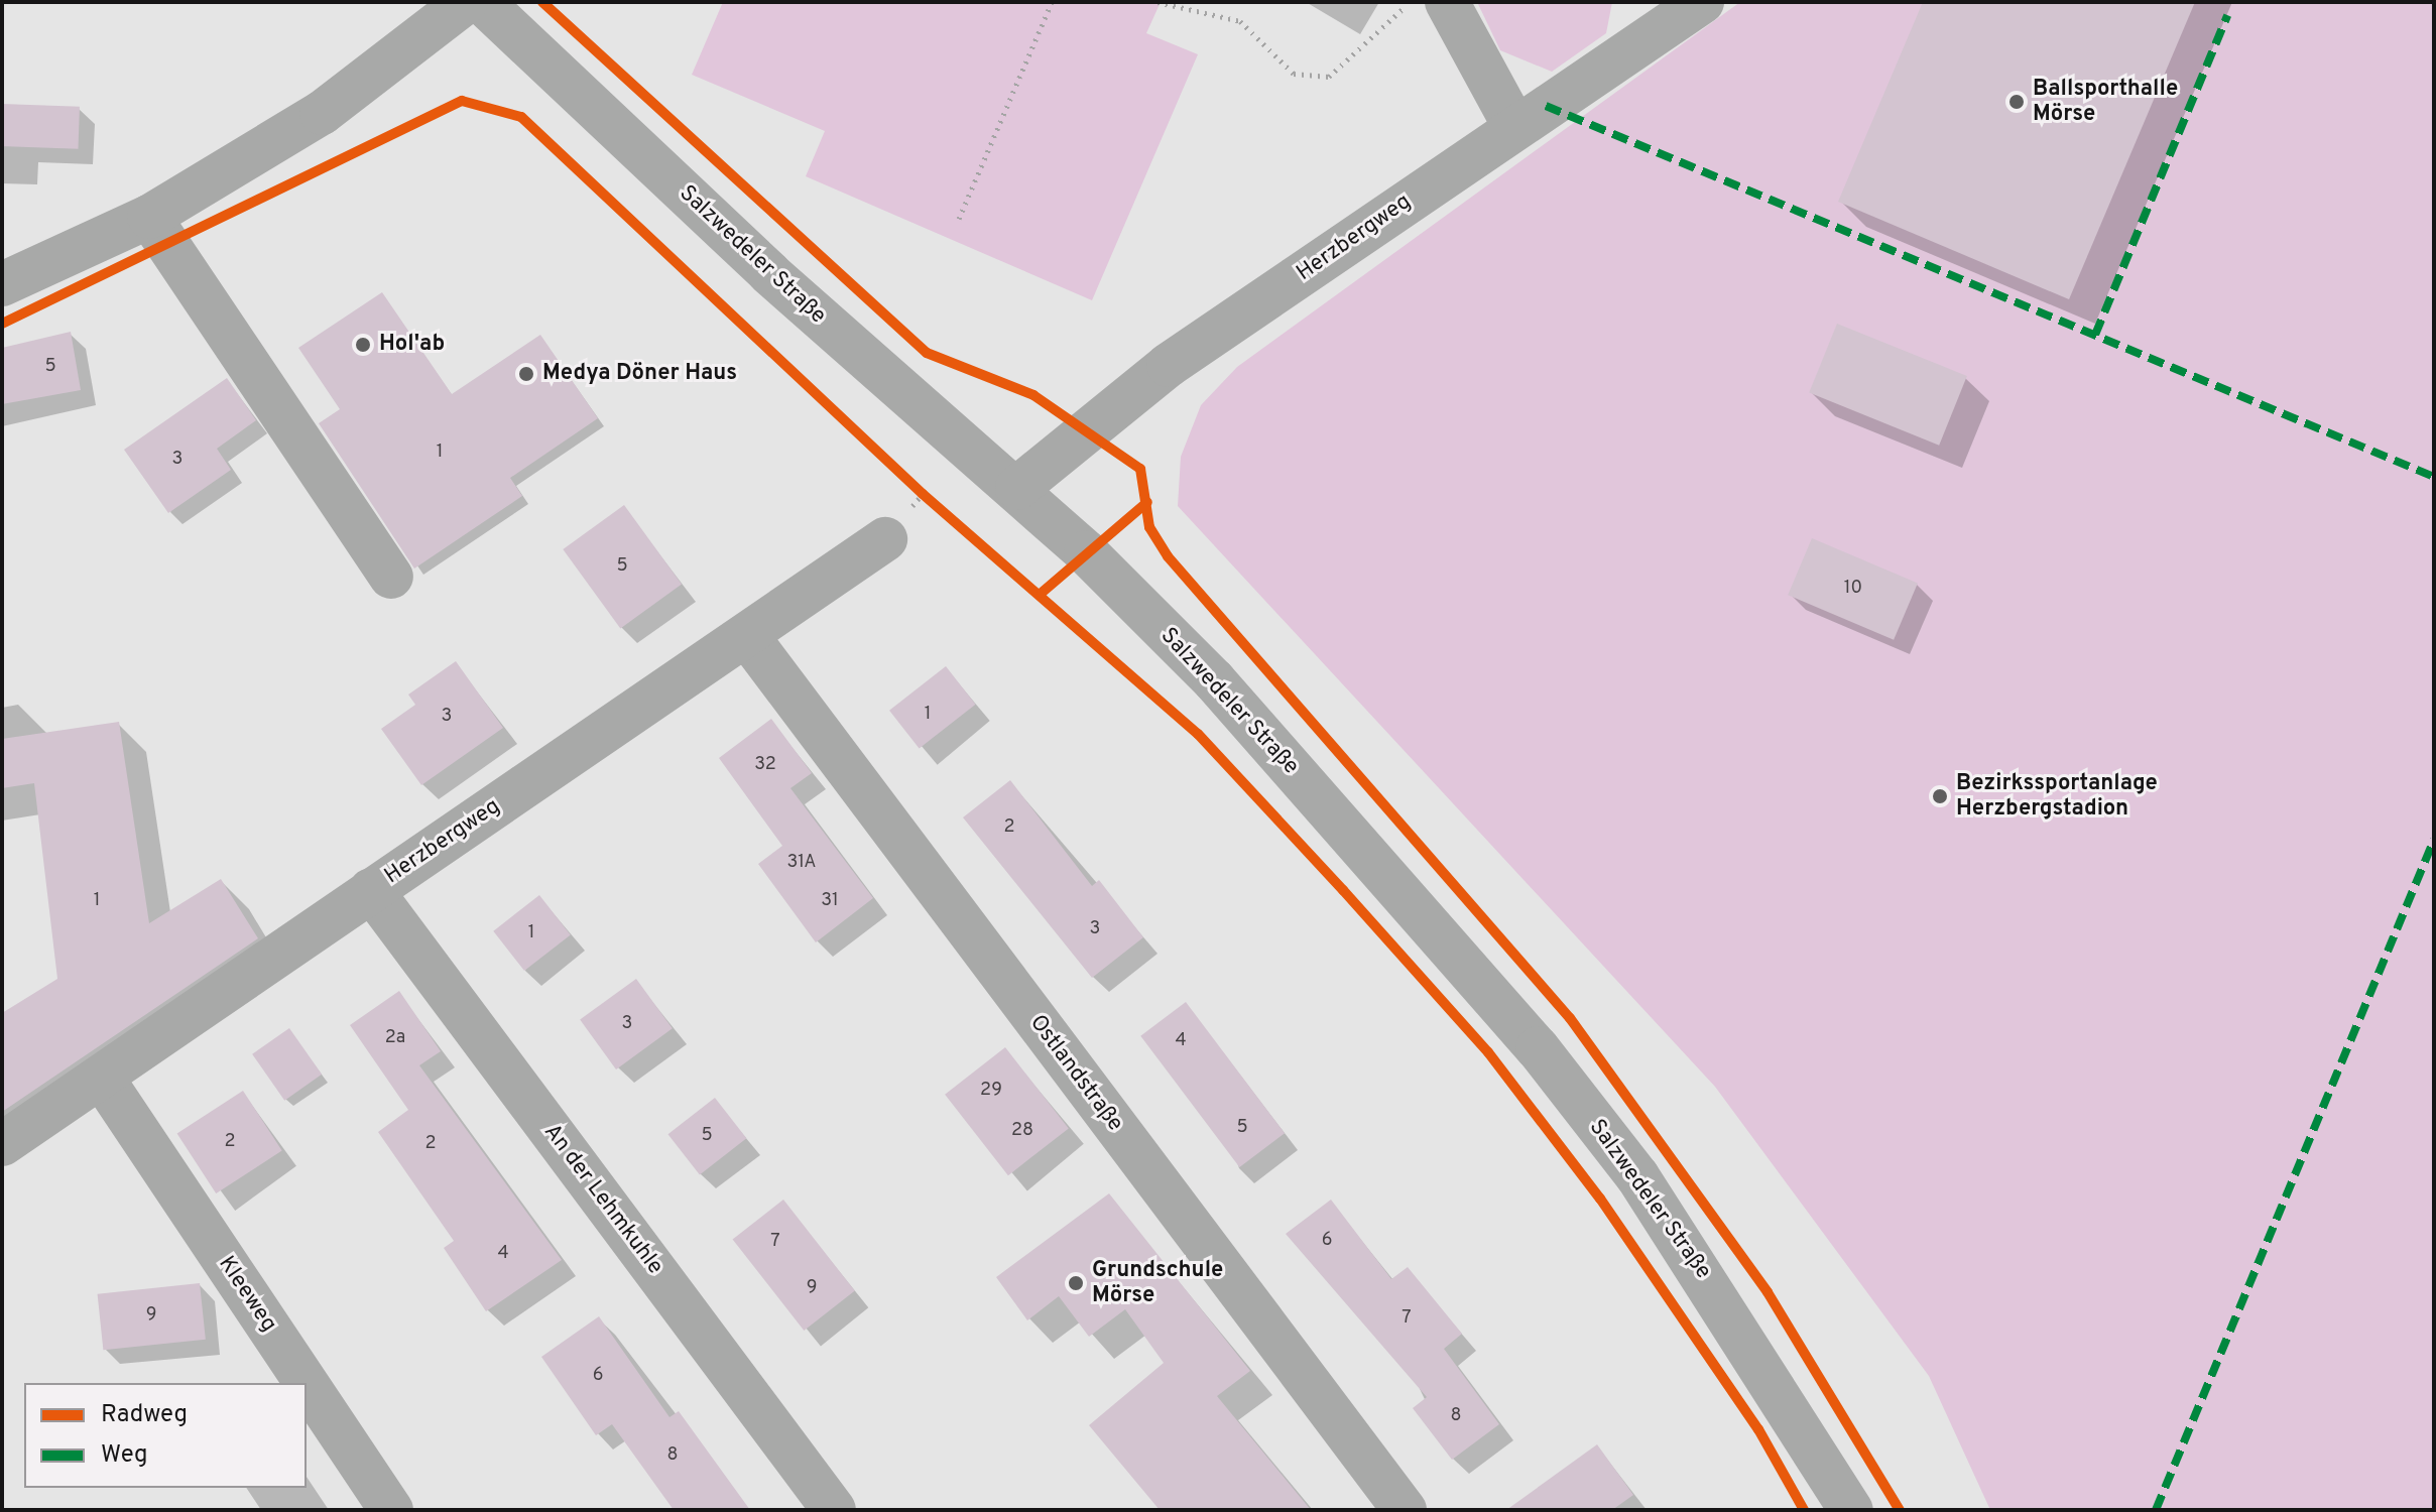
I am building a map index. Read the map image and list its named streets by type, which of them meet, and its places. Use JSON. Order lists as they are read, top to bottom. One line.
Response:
{"streets":{"street":["Herzbergweg","Salzwedeler Straße","Ostlandstraße","An der Lehmkuhle","Kleeweg"]},"crossings":[["Herzbergweg","Salzwedeler Straße"],["Herzbergweg","Ostlandstraße"],["Herzbergweg","An der Lehmkuhle"],["Herzbergweg","Kleeweg"]],"places":["Ballsporthalle Mörse","Hol'ab","Medya Döner Haus","Bezirkssportanlage Herzbergstadion","Grundschule Mörse"],"house_numbers":["5","1","3","5","10","1","3","32","2","31A","1","31","3","1","3","2a","4","29","5","28","5","2","2","6","7","4","9","9","7","6","8","8"],"legend":["Radweg","Weg"]}
